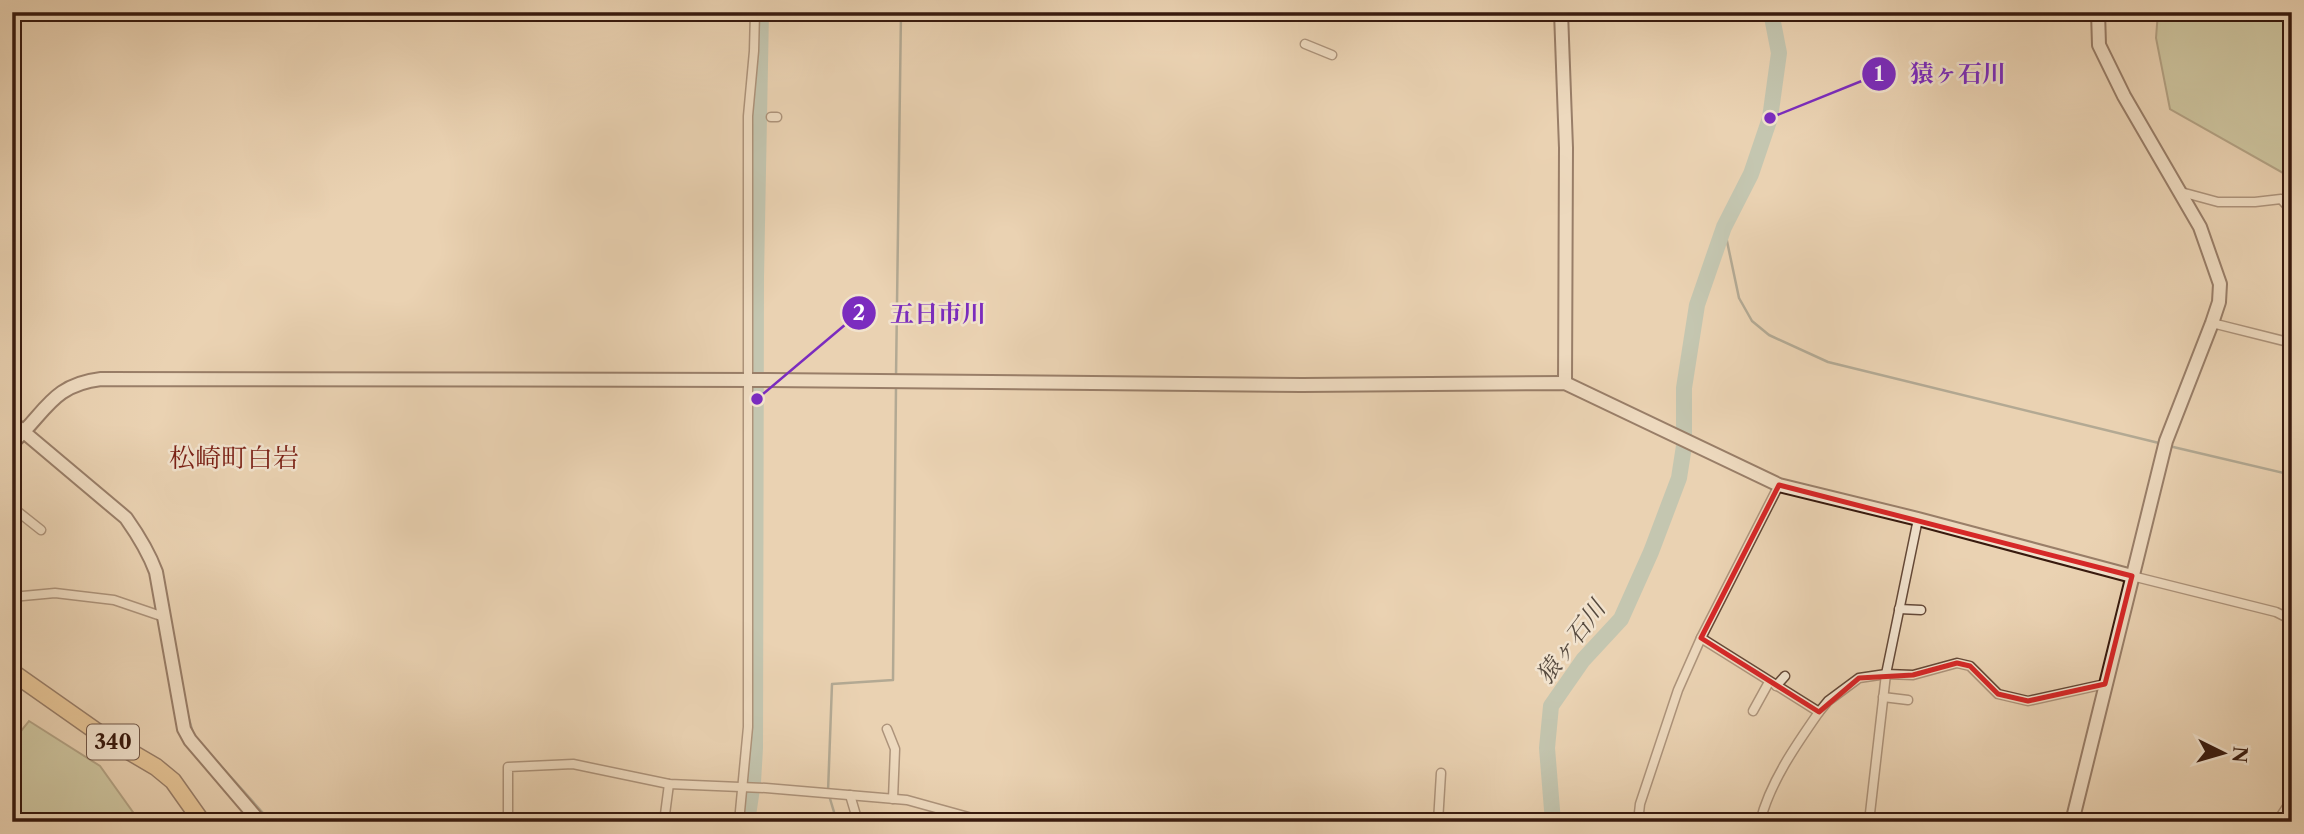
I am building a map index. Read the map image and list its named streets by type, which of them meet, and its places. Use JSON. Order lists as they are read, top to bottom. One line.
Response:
{"streets":{"highway":["340"]},"districts":["松崎町白岩"],"water":["猿ヶ石川"],"places":["猿ヶ石川","五日市川"],"north":"right"}
